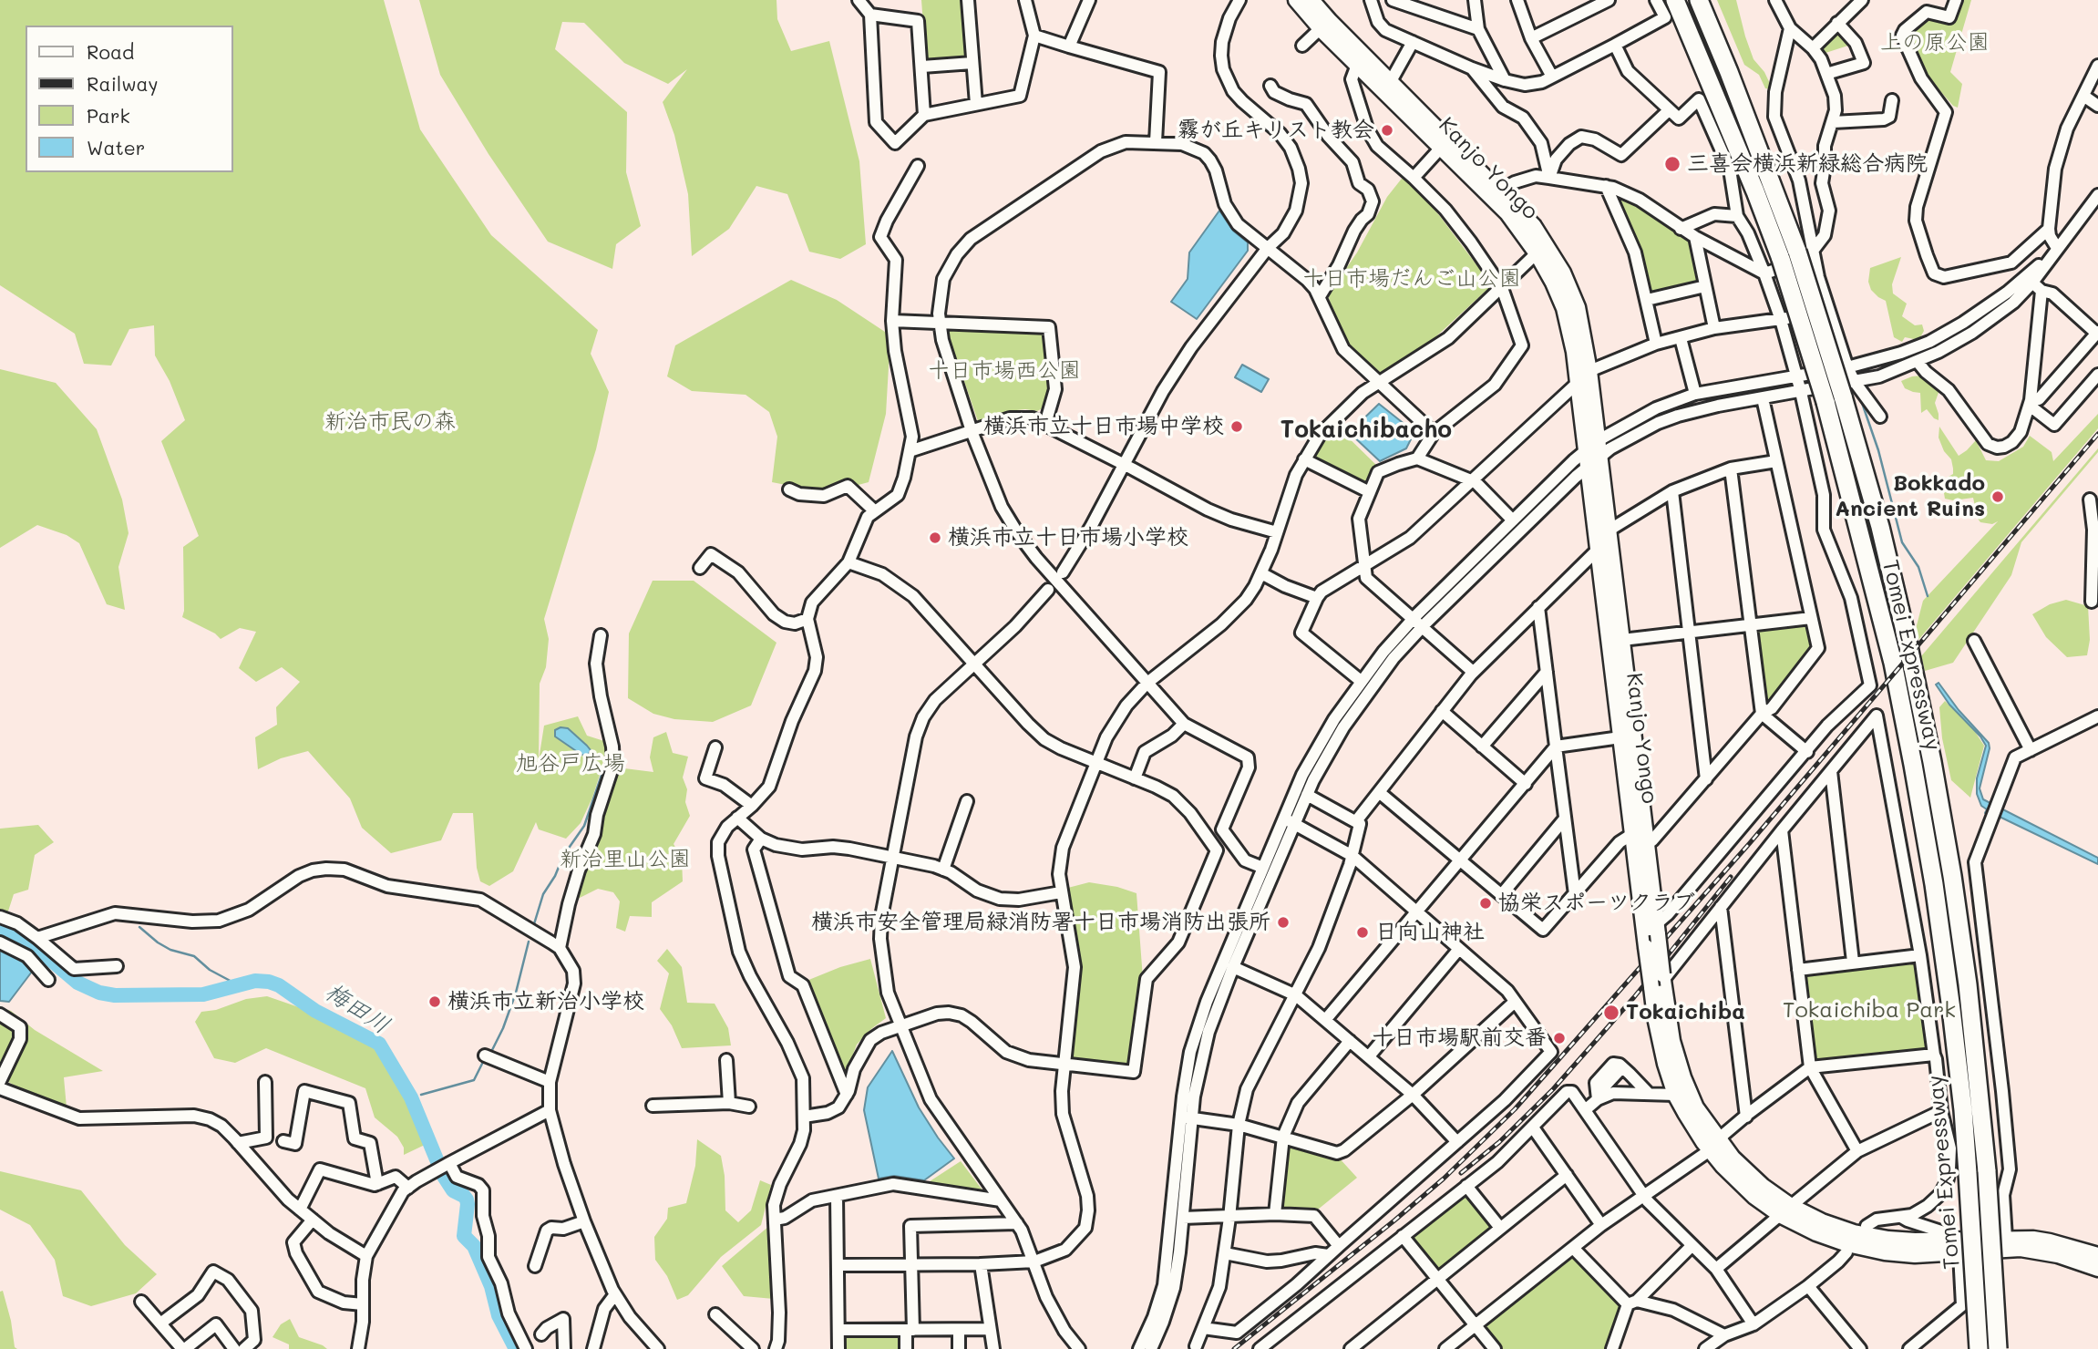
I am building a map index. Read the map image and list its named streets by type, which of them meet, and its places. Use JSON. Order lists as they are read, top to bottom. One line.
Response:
{"streets":{"highway":["Tomei Expressway"],"main road":["Kanjo Yongo"]},"districts":["Tokaichibacho"],"water":["梅田川"],"parks":["上の原公園","十日市場だんご山公園","十日市場西公園","新治市民の森","旭谷戸広場","新治里山公園","Tokaichiba Park"],"places":["霧が丘キリスト教会","三喜会横浜新緑総合病院","横浜市立十日市場中学校","Bokkado Ancient Ruins","横浜市立十日市場小学校","協栄スポーツクラブ","横浜市安全管理局緑消防署十日市場消防出張所","日向山神社","横浜市立新治小学校","Tokaichiba","十日市場駅前交番"],"legend":["Road","Railway","Park","Water"]}
